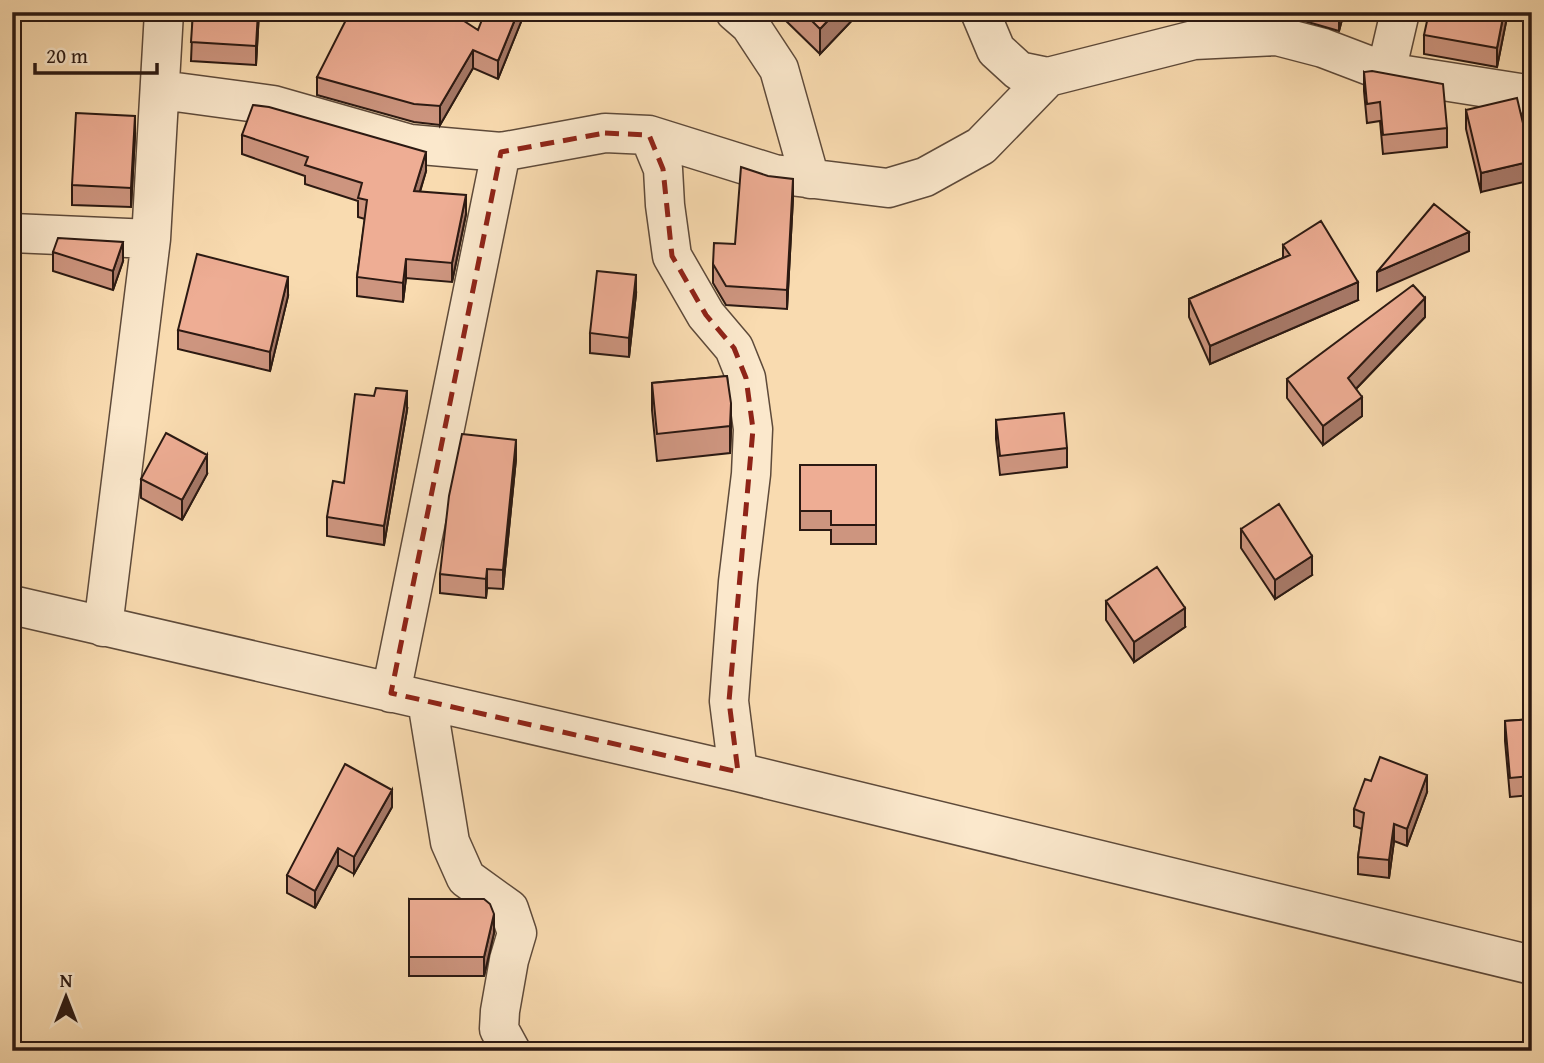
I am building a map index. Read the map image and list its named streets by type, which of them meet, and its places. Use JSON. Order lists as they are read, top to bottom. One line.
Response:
{"scale_bar":"20 m","north":"top"}
